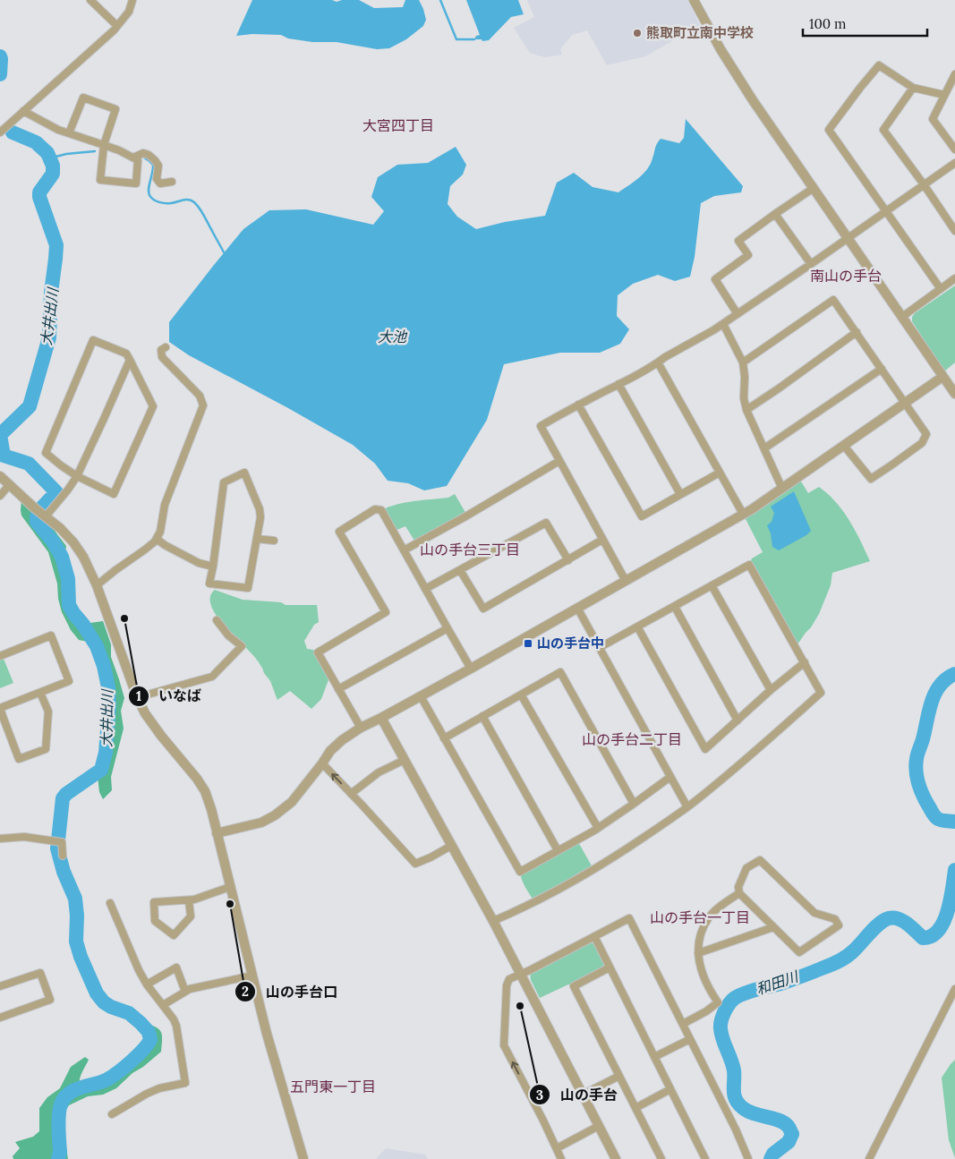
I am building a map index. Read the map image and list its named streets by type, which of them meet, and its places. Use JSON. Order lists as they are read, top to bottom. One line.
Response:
{"districts":["大宮四丁目","南山の手台","山の手台三丁目","山の手台二丁目","山の手台一丁目","五門東一丁目"],"water":["大井出川","大池","和田川"],"places":{"other":["熊取町立南中学校","いなば","山の手台口","山の手台"],"transit":["山の手台中"]},"scale_bar":"100 m"}
